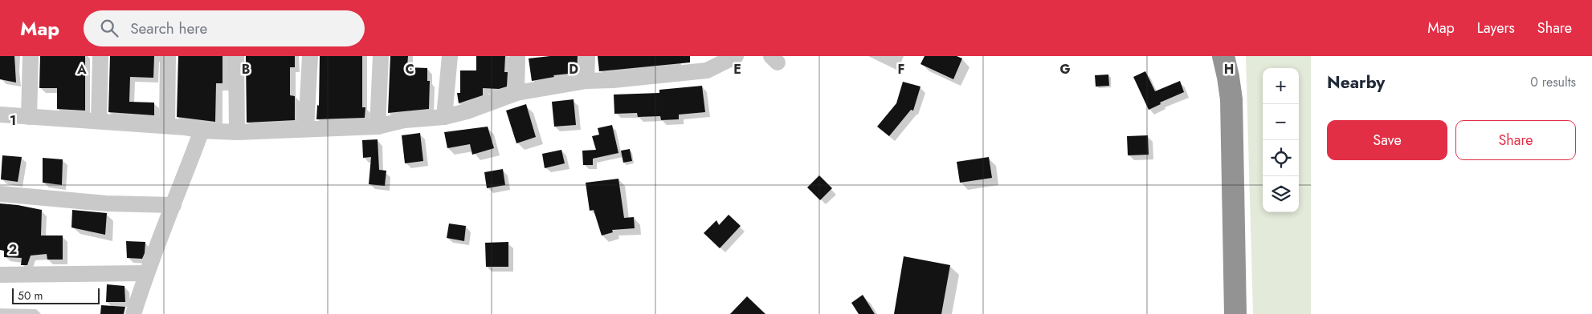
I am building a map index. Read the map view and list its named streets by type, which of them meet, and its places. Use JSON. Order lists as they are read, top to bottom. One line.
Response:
{"scale_bar":"50 m","page":{"header":"Map","search":"Search here","nav":["Map","Layers","Share"],"heading":["Nearby","0 results"],"map_buttons":["+","−"],"buttons":["Save","Share"],"scale":"50 m"},"grid":{"columns":["A","B","C","D","E","F","G","H"],"rows":["1","2"]}}
